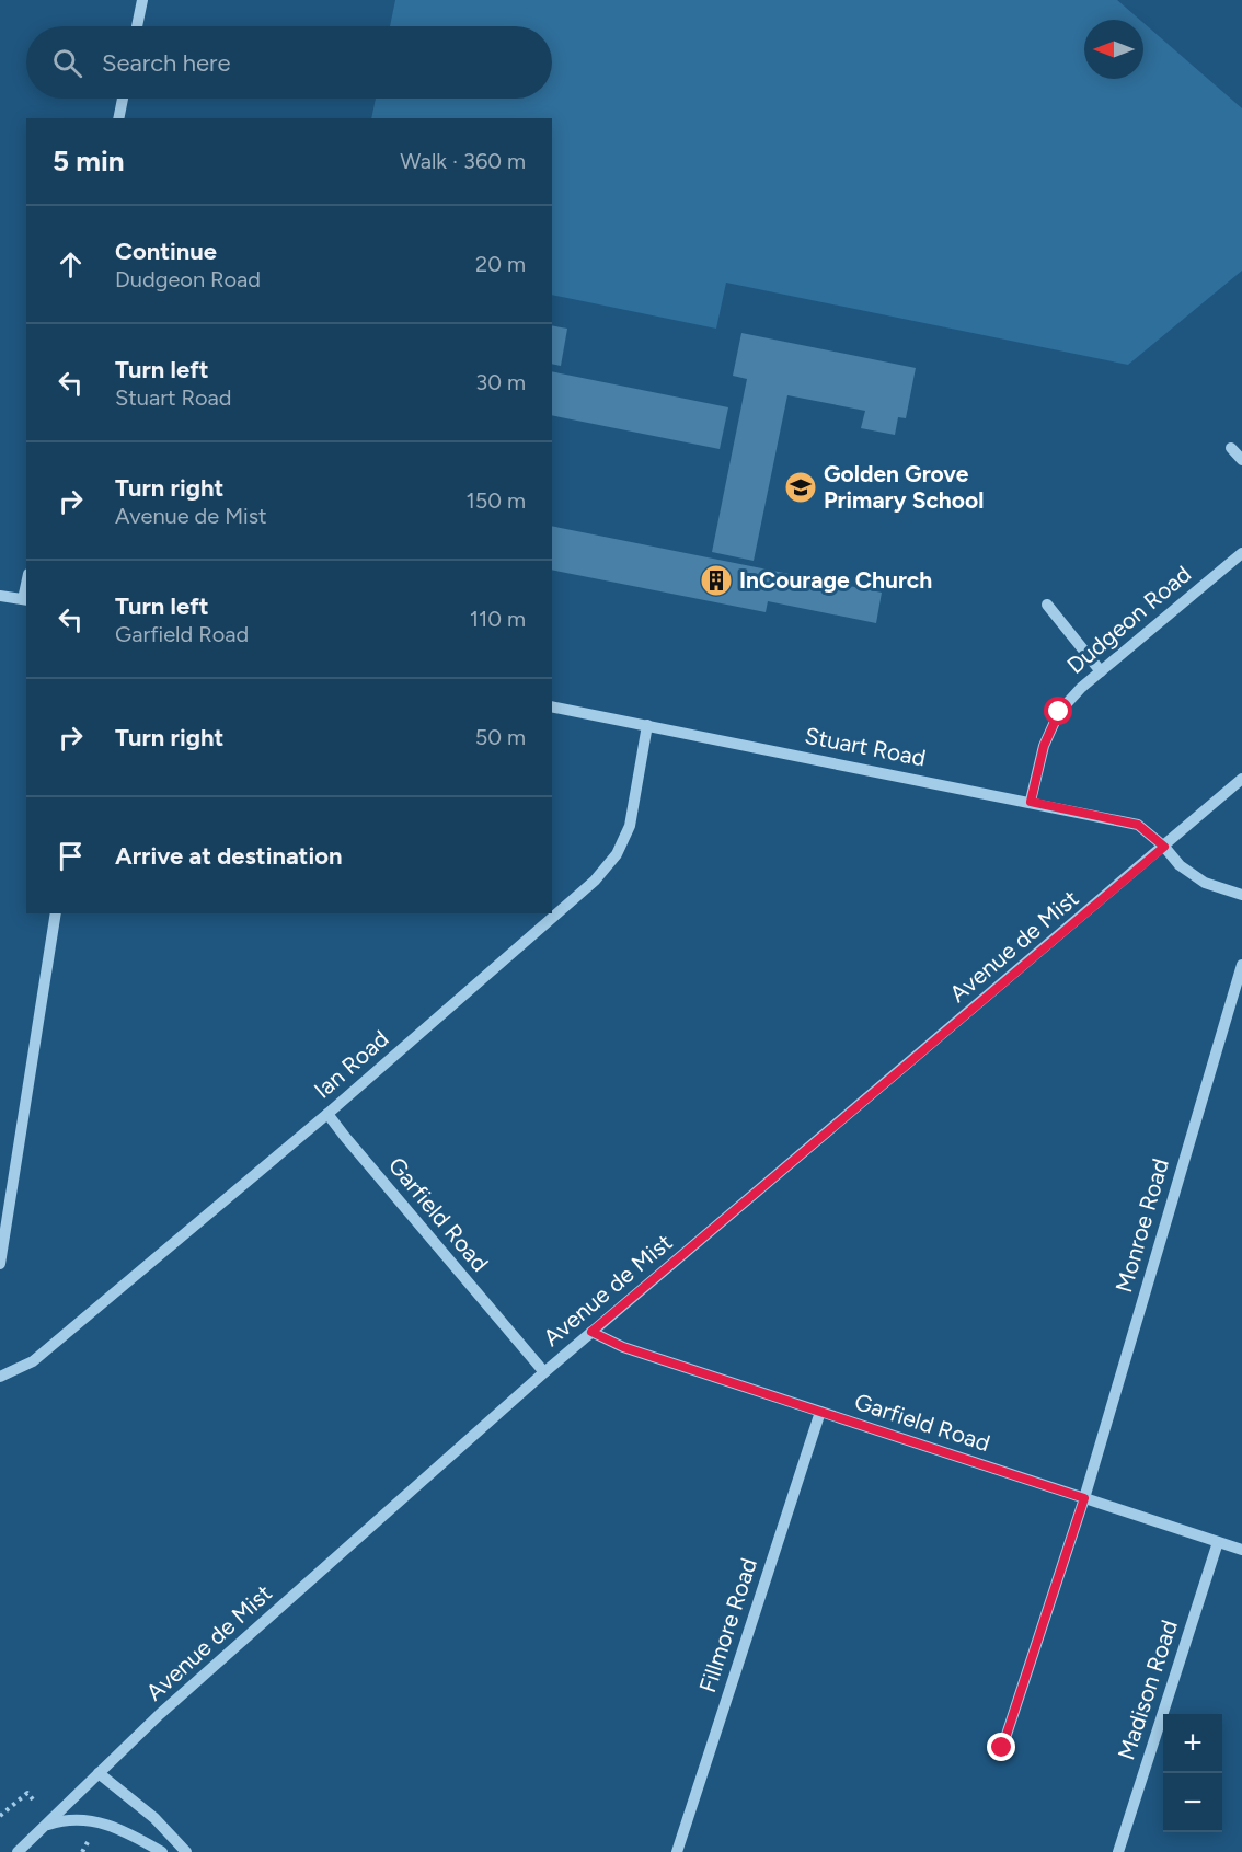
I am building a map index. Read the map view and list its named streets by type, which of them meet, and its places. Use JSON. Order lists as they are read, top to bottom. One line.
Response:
{"streets":{"street":["Dudgeon Road","Stuart Road","Avenue de Mist","Ian Road","Garfield Road","Monroe Road","Fillmore Road","Madison Road"]},"crossings":[["Dudgeon Road","Stuart Road"],["Stuart Road","Avenue de Mist"],["Stuart Road","Ian Road"],["Avenue de Mist","Garfield Road"],["Ian Road","Garfield Road"],["Garfield Road","Monroe Road"],["Garfield Road","Fillmore Road"],["Garfield Road","Madison Road"]],"places":{"school or university":["Golden Grove Primary School"],"building":["InCourage Church"]},"north":"left","page":{"search":"Search here","heading":["5 min","Walk · 360 m"],"list":[["Continue","Dudgeon Road","20 m"],["Turn left","Stuart Road","30 m"],["Turn right","Avenue de Mist","150 m"],["Turn left","Garfield Road","110 m"],["Turn right","50 m"],"Arrive at destination"],"map_buttons":["+","−"]}}
